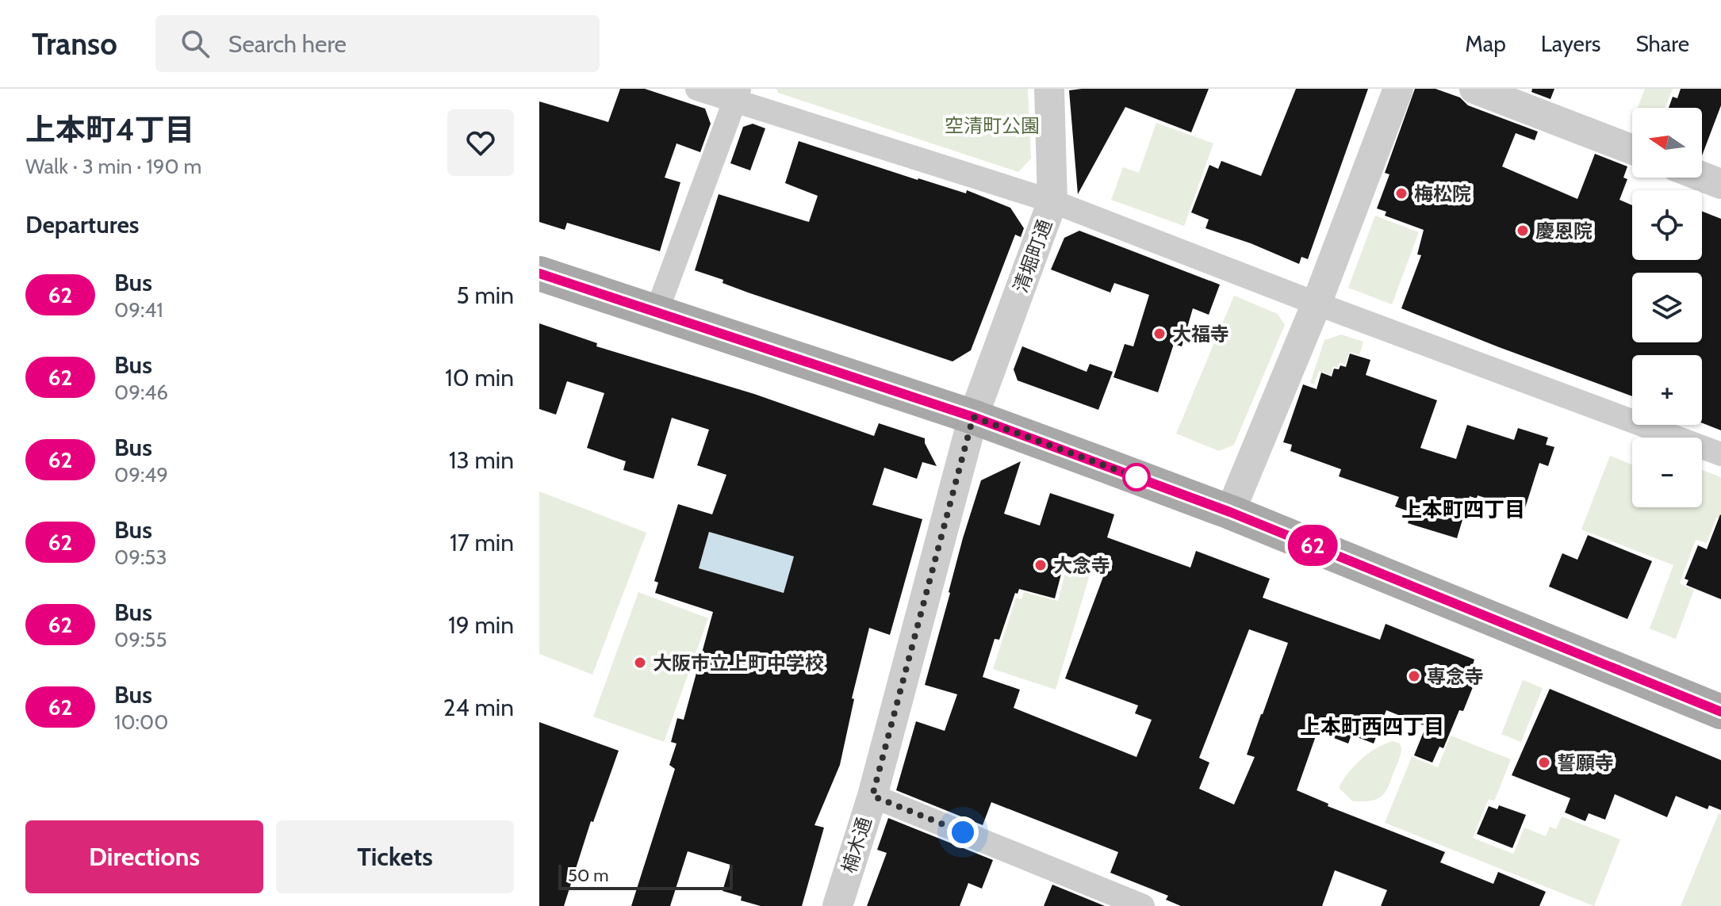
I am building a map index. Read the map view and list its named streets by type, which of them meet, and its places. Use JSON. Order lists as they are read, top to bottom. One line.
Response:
{"streets":{"street":["清堀町通","楠木通"]},"crossings":[["清堀町通","楠木通"]],"districts":["上本町四丁目","上本町西四丁目"],"parks":["空清町公園"],"places":["梅松院","慶恩院","大福寺","大念寺","大阪市立上町中学校","専念寺","誓願寺"],"lines":["bus line 62"],"scale_bar":"50 m","north":"left","page":{"header":"Transo","search":"Search here","nav":["Map","Layers","Share"],"heading":[["上本町4丁目","Walk · 3 min · 190 m"],"Departures"],"on_map":"62","map_buttons":["+","−"],"list":[{"mark":"62","name":"Bus","note":"09:41","value":"5 min"},{"mark":"62","name":"Bus","note":"09:46","value":"10 min"},{"mark":"62","name":"Bus","note":"09:49","value":"13 min"},{"mark":"62","name":"Bus","note":"09:53","value":"17 min"},{"mark":"62","name":"Bus","note":"09:55","value":"19 min"},{"mark":"62","name":"Bus","note":"10:00","value":"24 min"}],"buttons":["Directions","Tickets"],"scale":"50 m"}}
